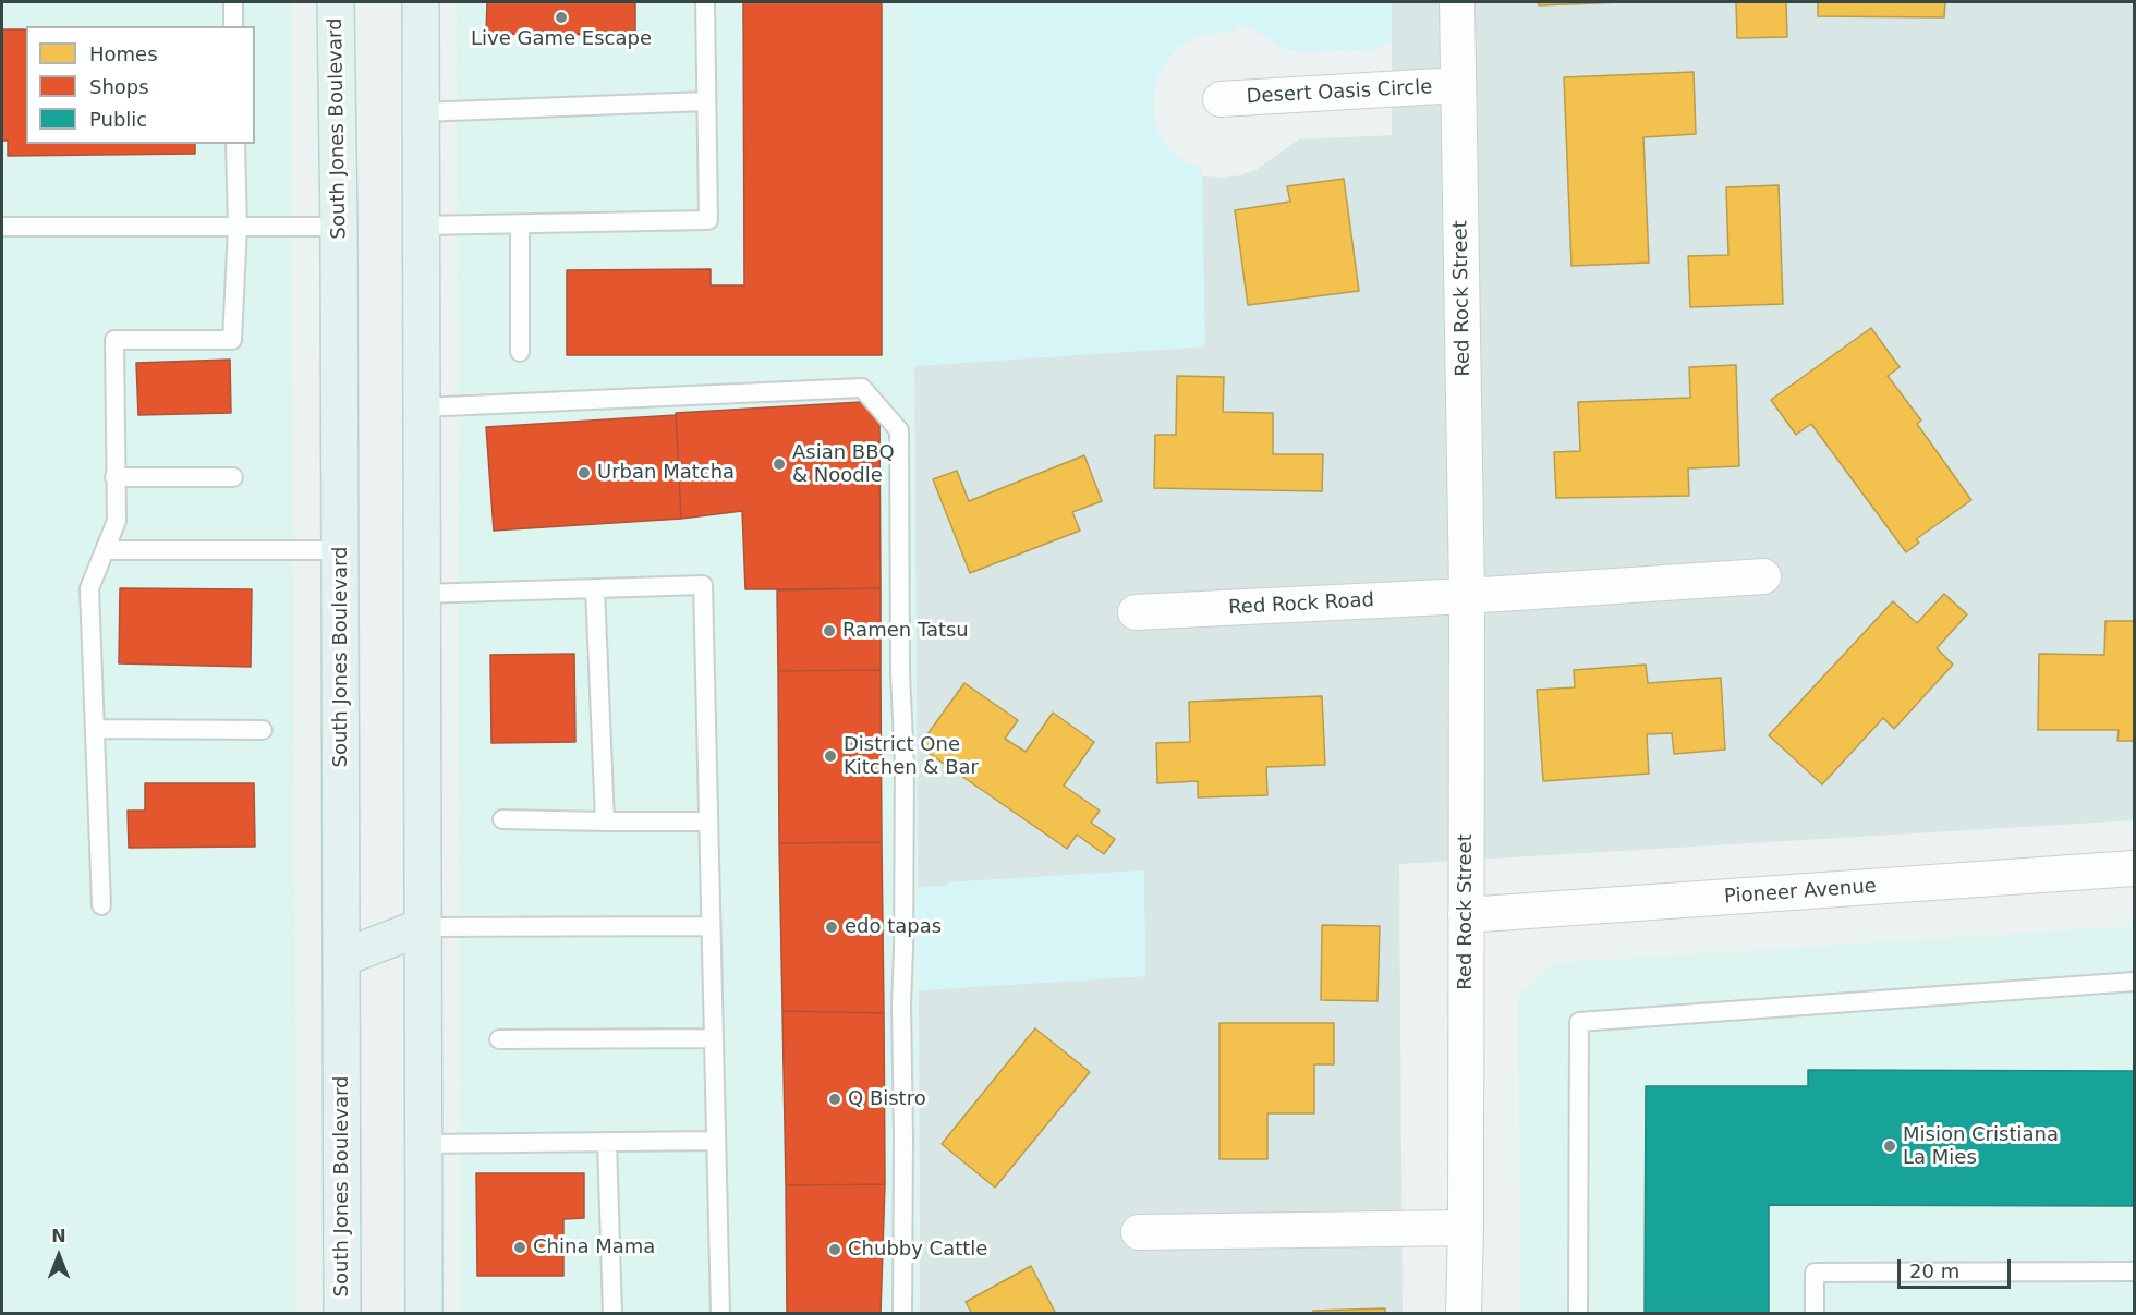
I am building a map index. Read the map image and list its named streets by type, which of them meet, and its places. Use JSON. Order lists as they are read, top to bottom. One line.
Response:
{"streets":{"main road":["South Jones Boulevard"],"street":["Desert Oasis Circle","Red Rock Street","Red Rock Road","Pioneer Avenue"]},"crossings":[["Desert Oasis Circle","Red Rock Street"],["Red Rock Street","Red Rock Road"],["Red Rock Street","Pioneer Avenue"]],"places":["Live Game Escape","Asian BBQ & Noodle","Urban Matcha","Ramen Tatsu","District One Kitchen & Bar","edo tapas","Q Bistro","Mision Cristiana La Mies","China Mama","Chubby Cattle"],"legend":["Homes","Shops","Public"],"scale_bar":"20 m","north":"top"}
